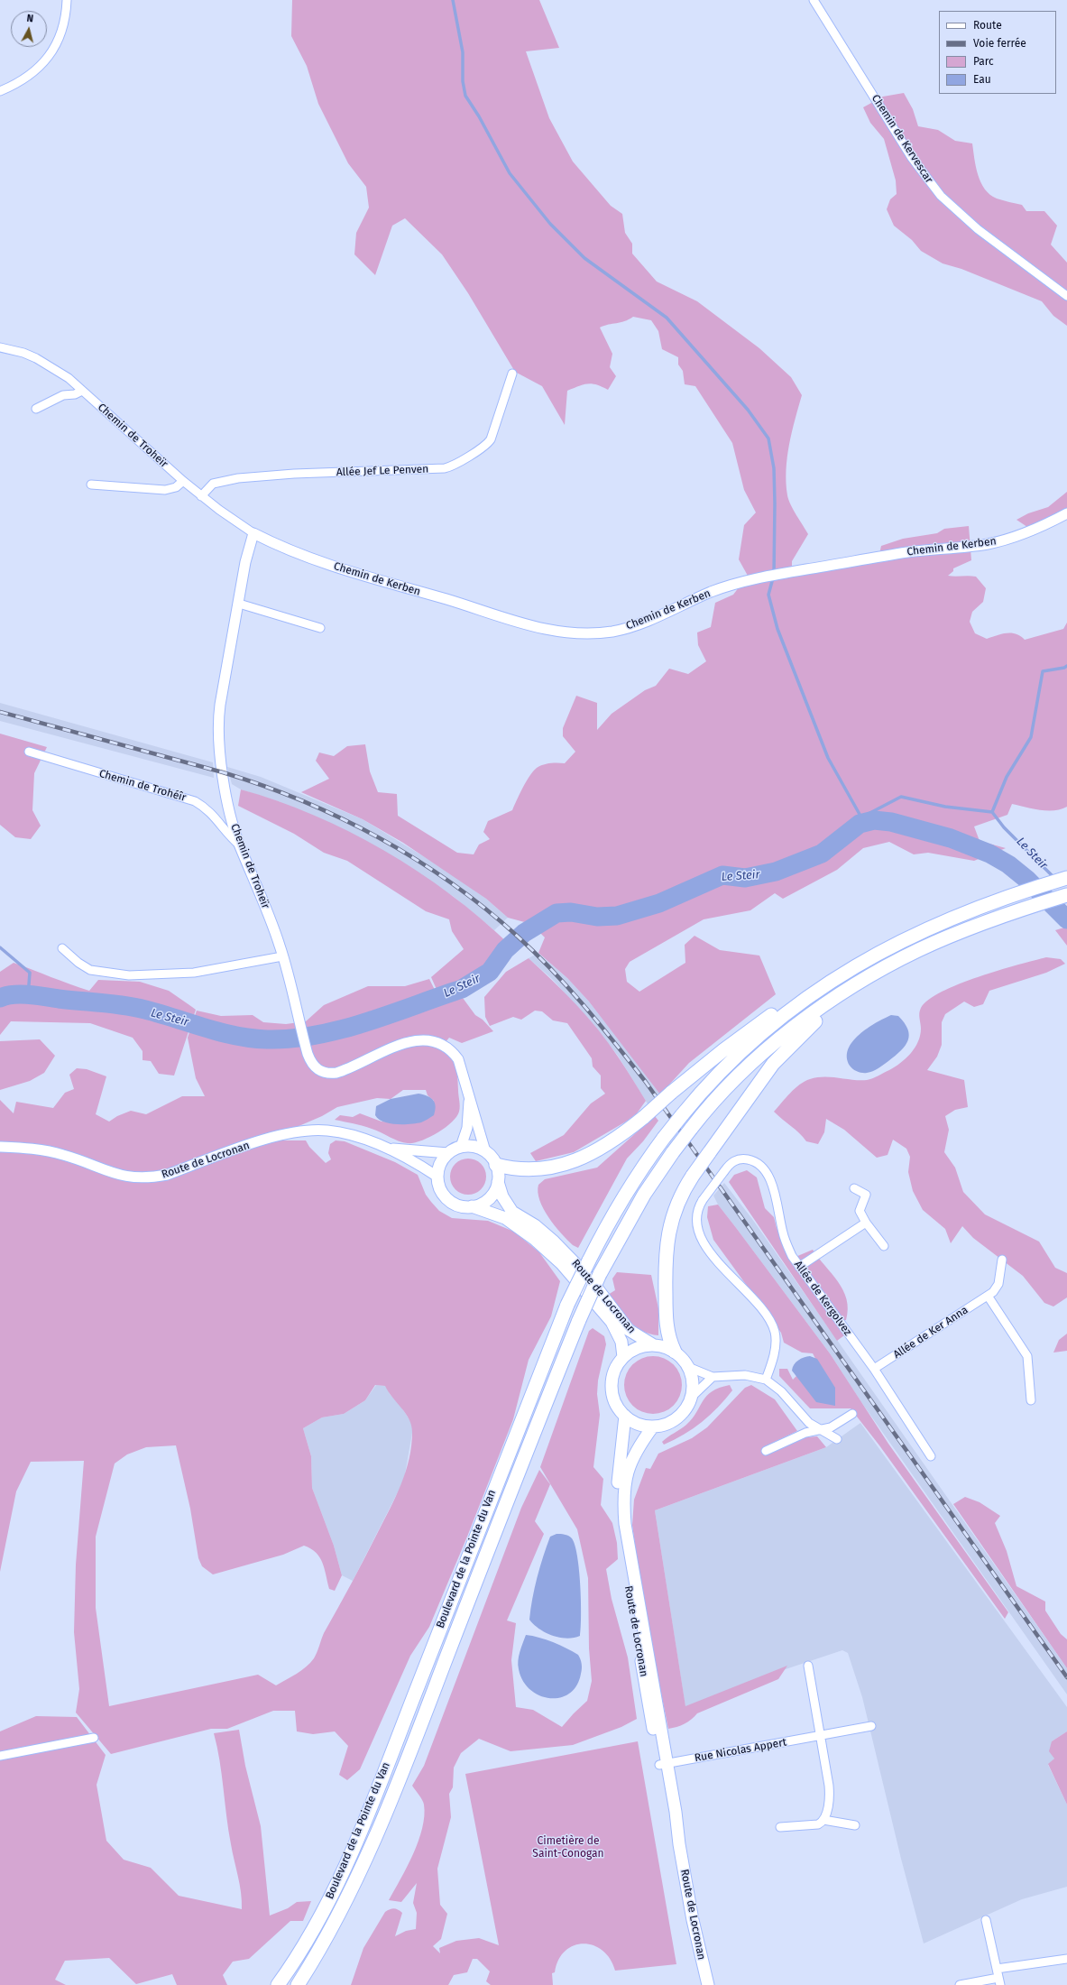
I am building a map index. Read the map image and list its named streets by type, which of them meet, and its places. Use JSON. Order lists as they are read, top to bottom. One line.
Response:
{"streets":{"highway":["Boulevard de la Pointe du Van"],"main road":["Route de Locronan"],"street":["Chemin de Kervescar","Chemin de Troheïr","Allée Jef Le Penven","Chemin de Kerben","Chemin de Trohéîr","Allée de Kergolvez","Allée de Ker Anna","Rue Nicolas Appert"]},"crossings":[["Chemin de Troheïr","Allée Jef Le Penven"],["Chemin de Troheïr","Chemin de Kerben"],["Chemin de Troheïr","Chemin de Trohéîr"],["Chemin de Troheïr","Route de Locronan"],["Route de Locronan","Rue Nicolas Appert"],["Allée de Kergolvez","Allée de Ker Anna"]],"water":["Le Steir"],"parks":["Cimetière de Saint-Conogan"],"legend":["Route","Voie ferrée","Parc","Eau"],"north":"top"}
